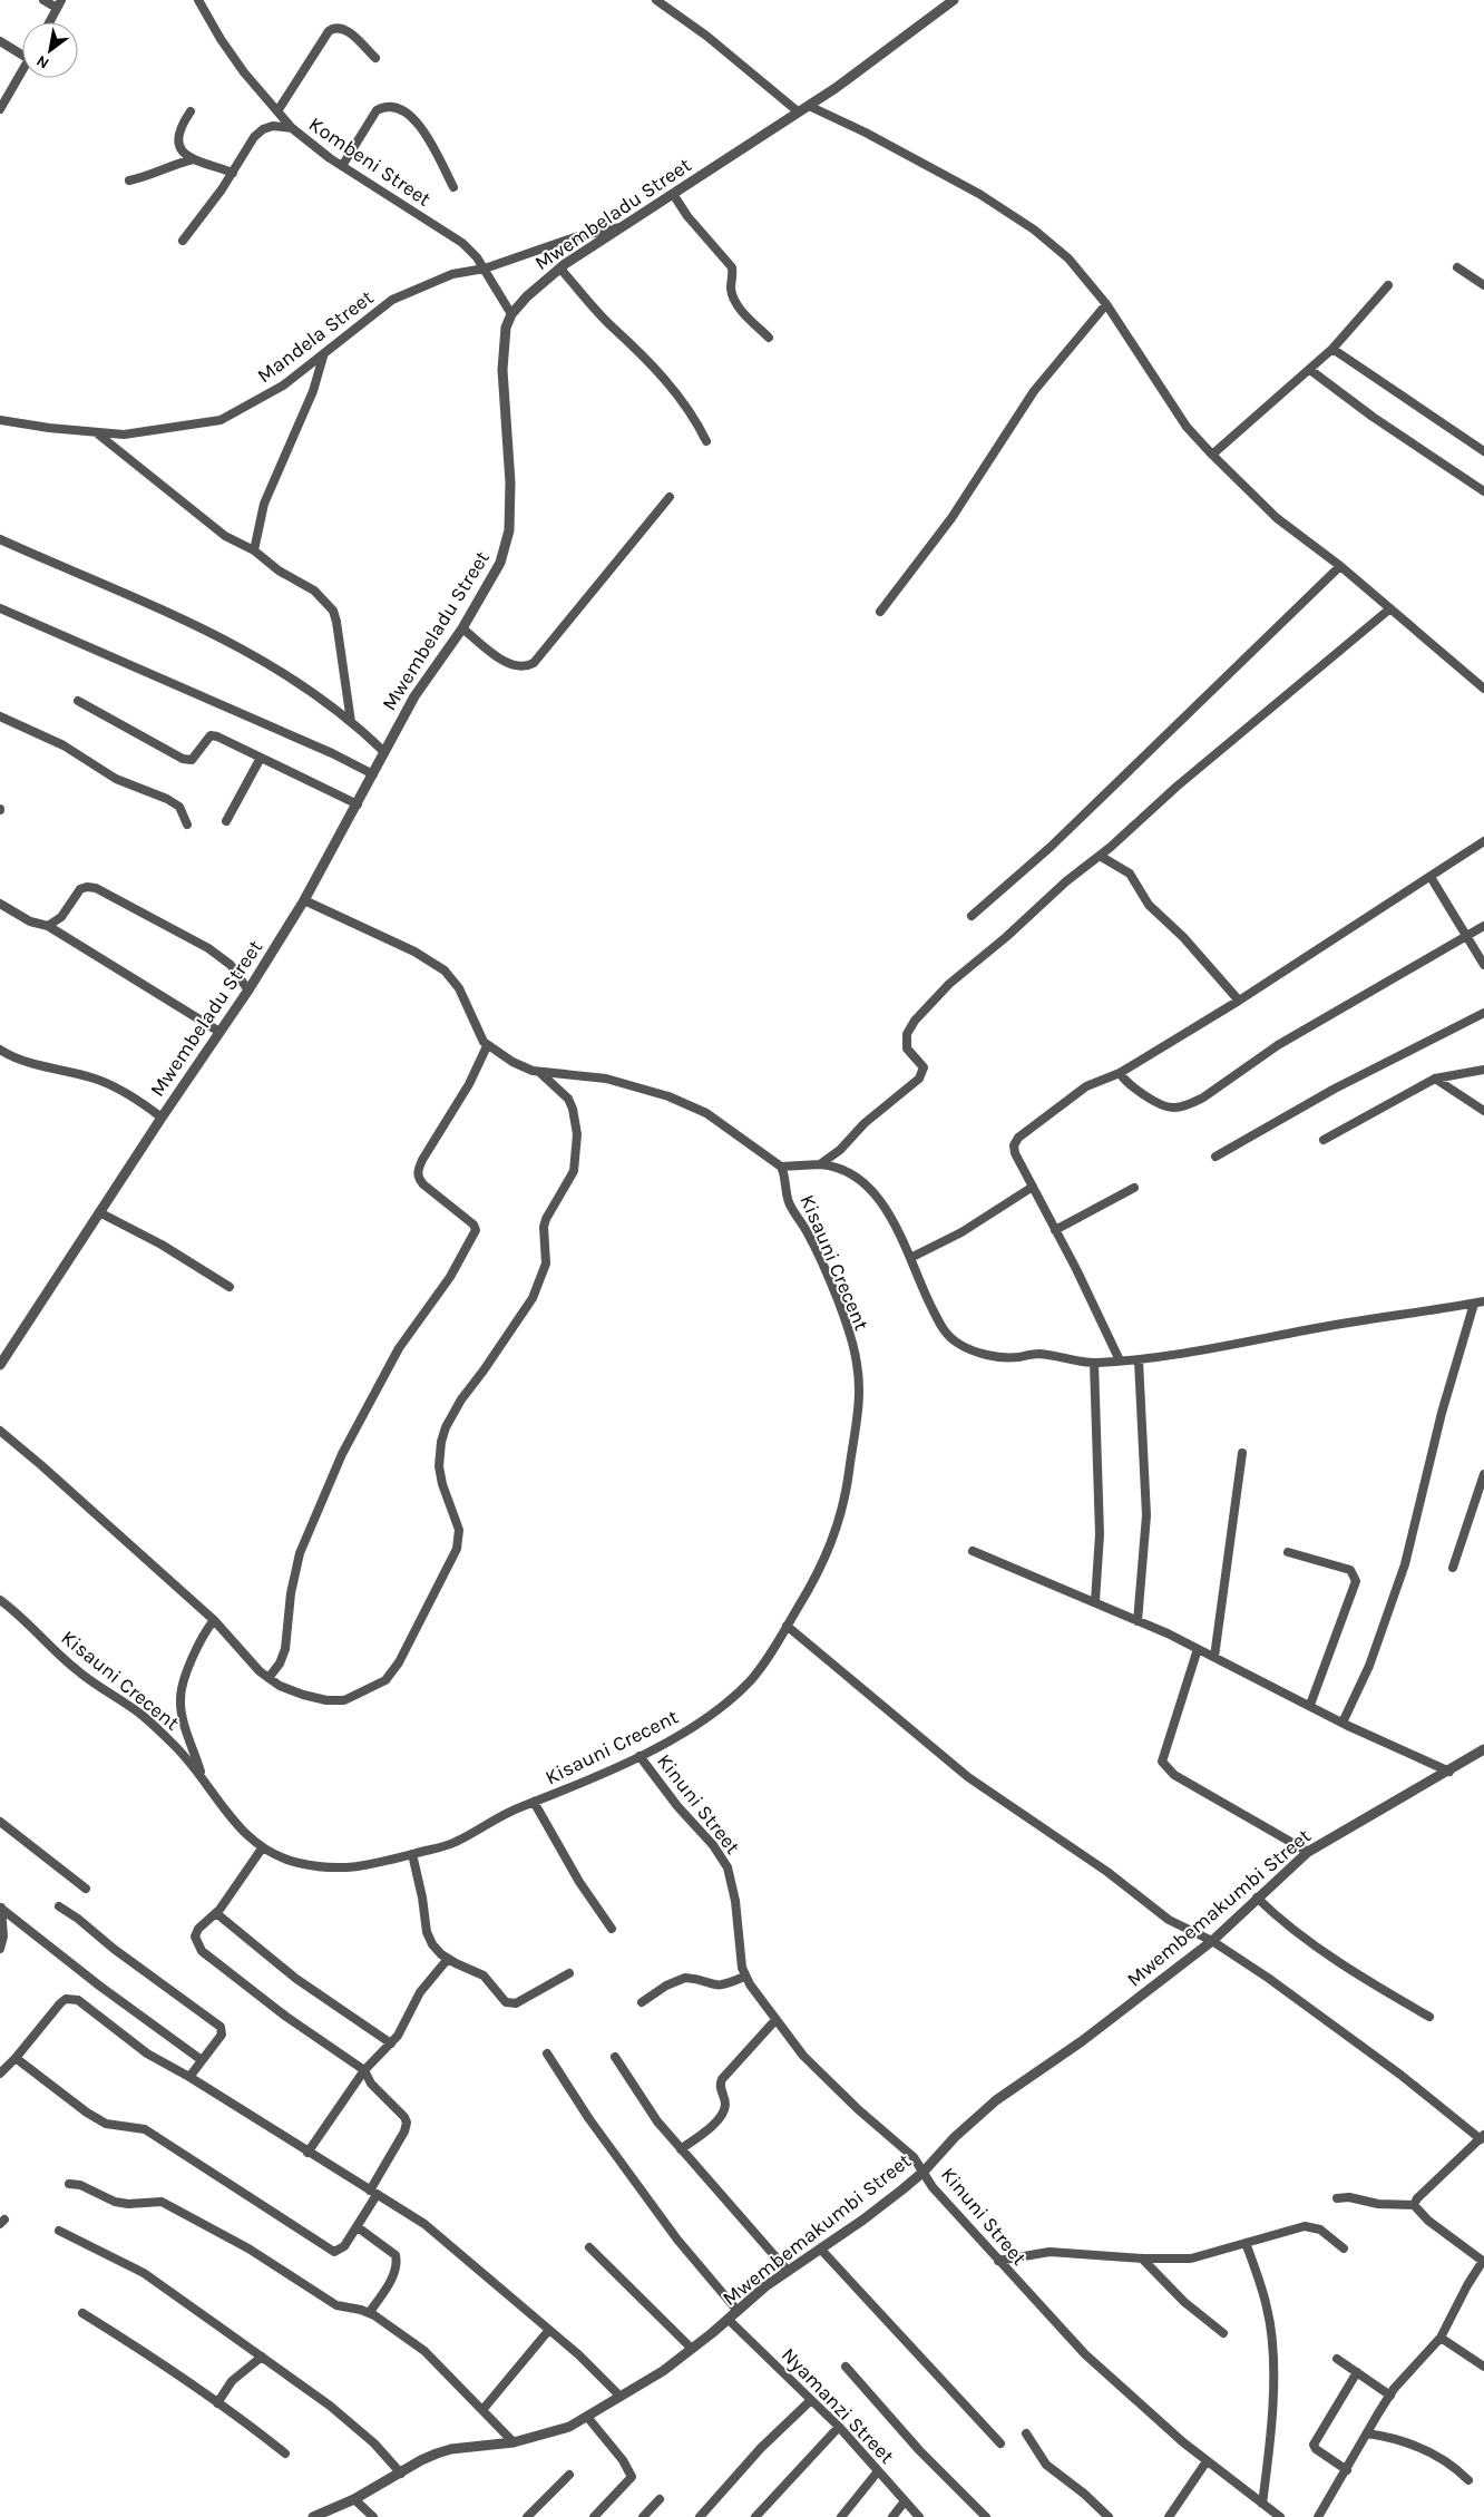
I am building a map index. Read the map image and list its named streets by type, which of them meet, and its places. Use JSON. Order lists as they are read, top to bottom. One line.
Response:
{"streets":{"street":["Kombeni Street","Mwembeladu Street","Mandela Street","Kisauni Crecent","Kinuni Street","Mwembemakumbi Street","Nyamanzi Street"]},"crossings":[["Kombeni Street","Mwembeladu Street"],["Kombeni Street","Mandela Street"],["Mwembeladu Street","Mandela Street"],["Kisauni Crecent","Kinuni Street"],["Kinuni Street","Mwembemakumbi Street"],["Mwembemakumbi Street","Nyamanzi Street"]],"north":"bottom left"}
